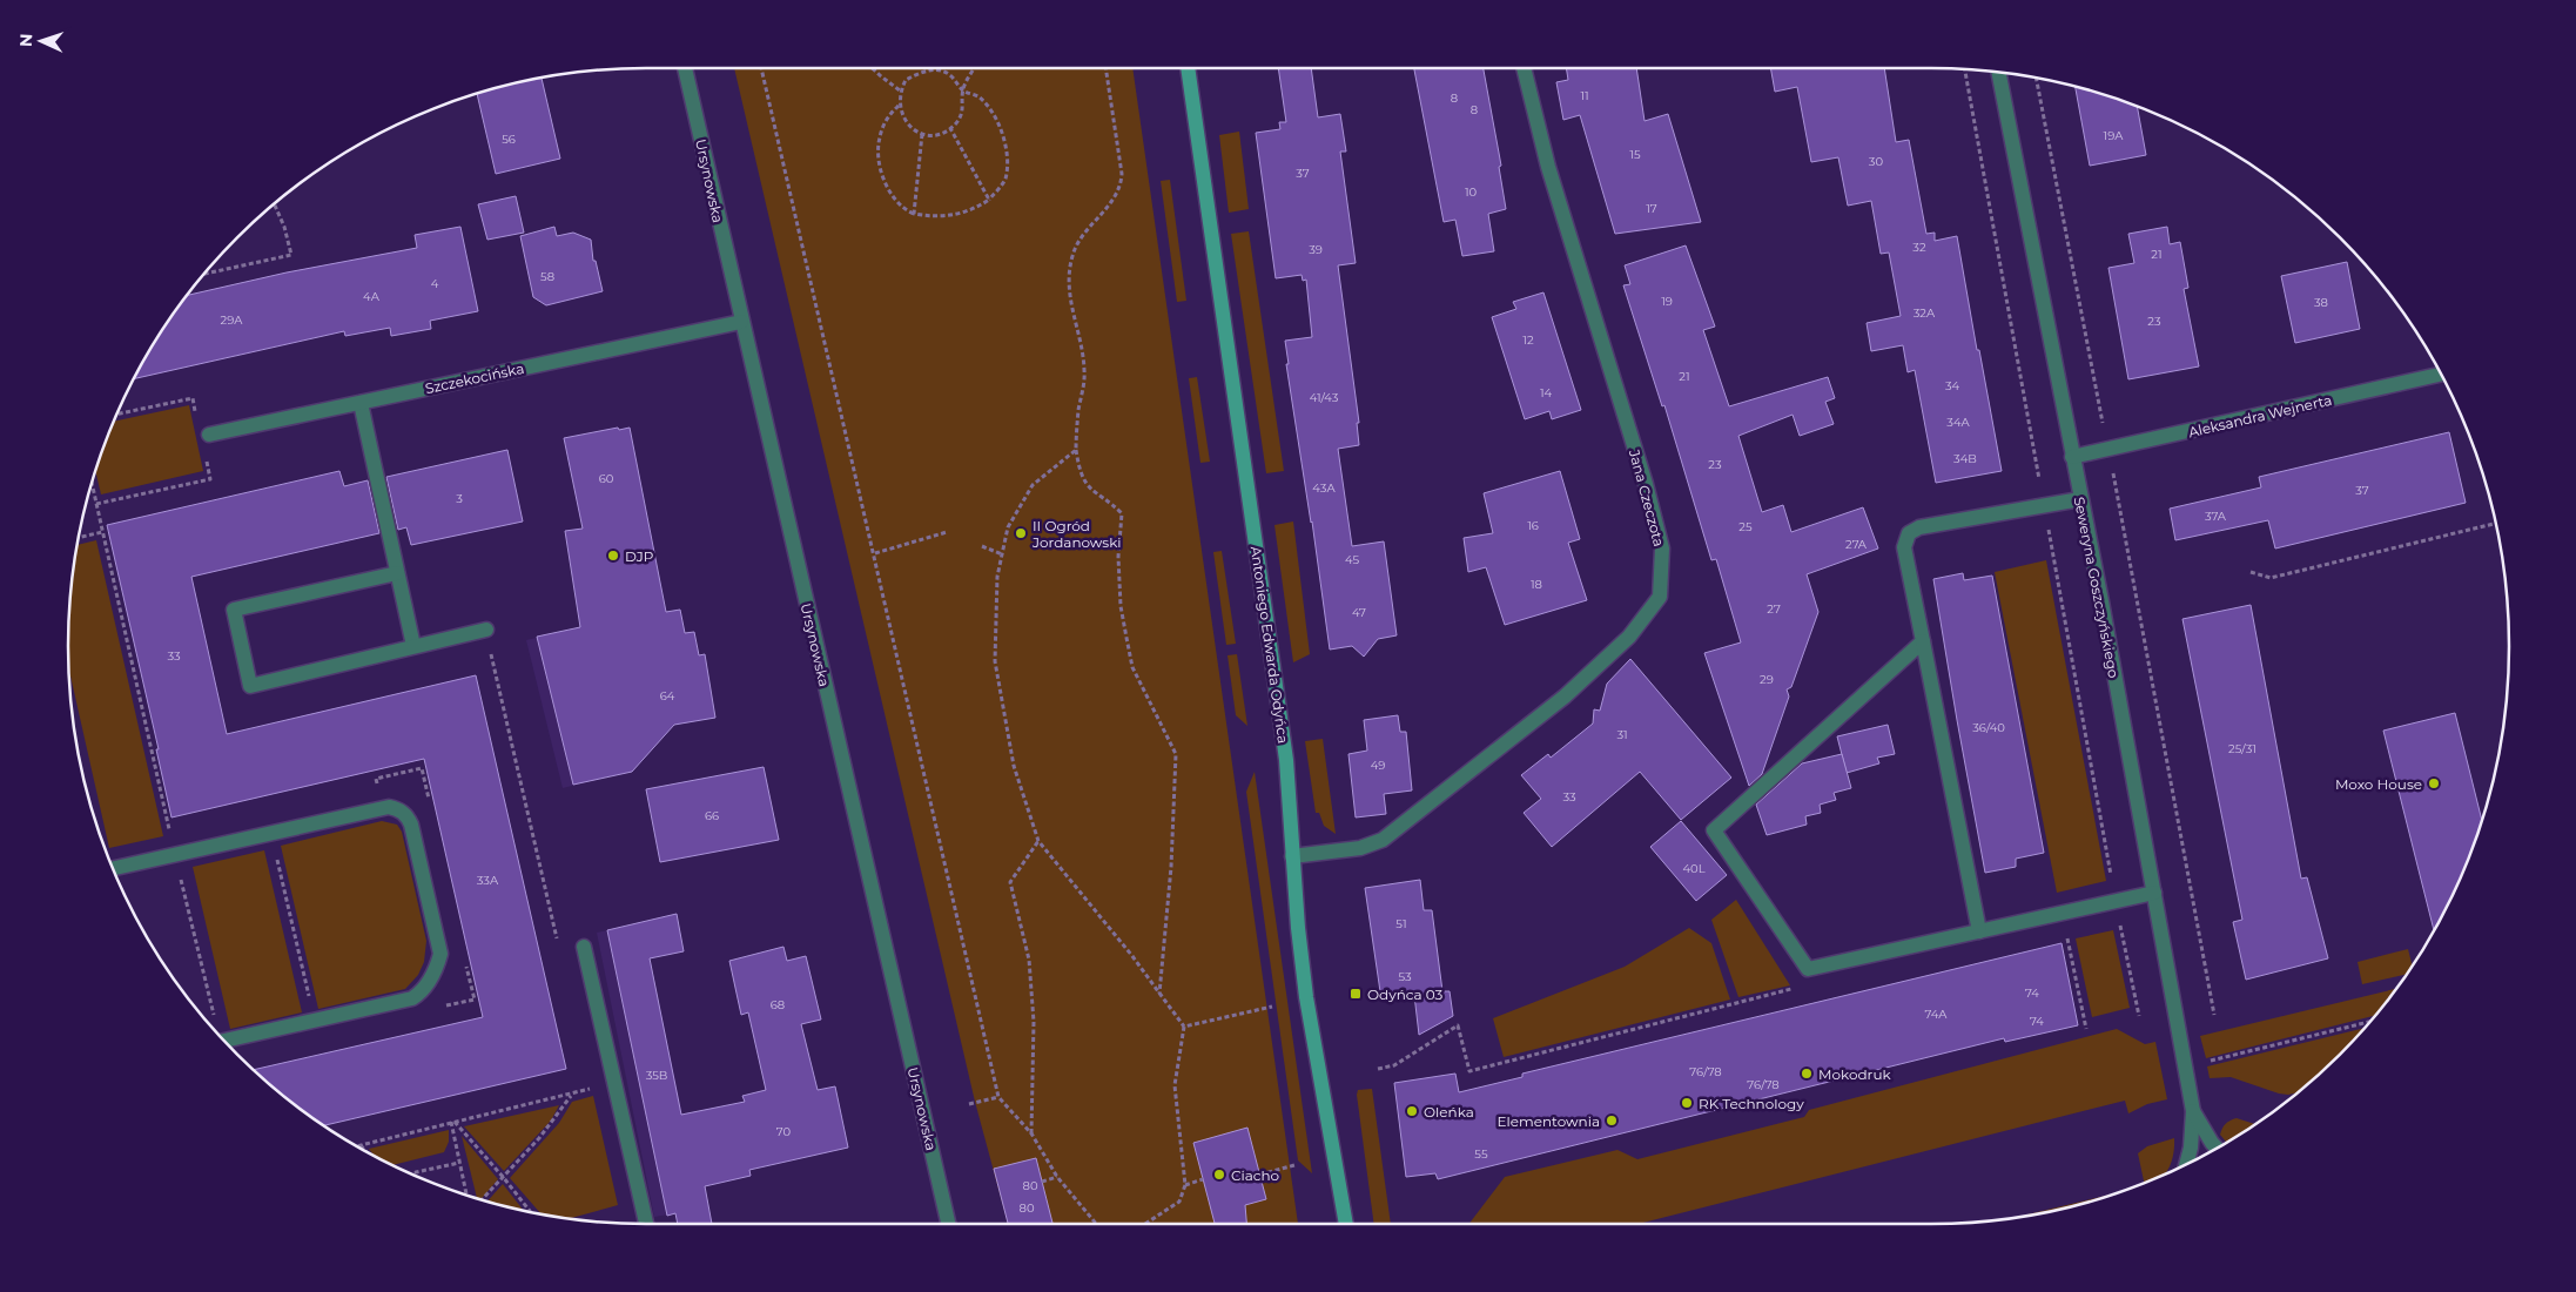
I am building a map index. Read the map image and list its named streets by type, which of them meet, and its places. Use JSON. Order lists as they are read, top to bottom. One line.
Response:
{"streets":{"street":["Ursynowska","Szczekocińska","Aleksandra Wejnerta","Jana Czeczota","Seweryna Goszczyńskiego","Antoniego Edwarda Odyńca"]},"crossings":[["Ursynowska","Szczekocińska"],["Aleksandra Wejnerta","Seweryna Goszczyńskiego"],["Jana Czeczota","Antoniego Edwarda Odyńca"]],"places":{"other":["II Ogród Jordanowski","DJP","Moxo House","Mokodruk","RK Technology","Oleńka","Elementownia","Ciacho"],"transit":["Odyńca 03"]},"house_numbers":["11","8","8","19A","56","15","30","37","10","17","32","39","21","58","4","4A","19","38","32A","29A","23","12","21","34","14","41/43","34A","34B","23","60","43A","37","3","37A","16","25","27A","45","18","27","47","33","29","64","36/40","31","25/31","49","33","66","40L","33A","51","53","74","68","74A","74","76/78","35B","76/78","70","55","80","80"],"north":"left"}
